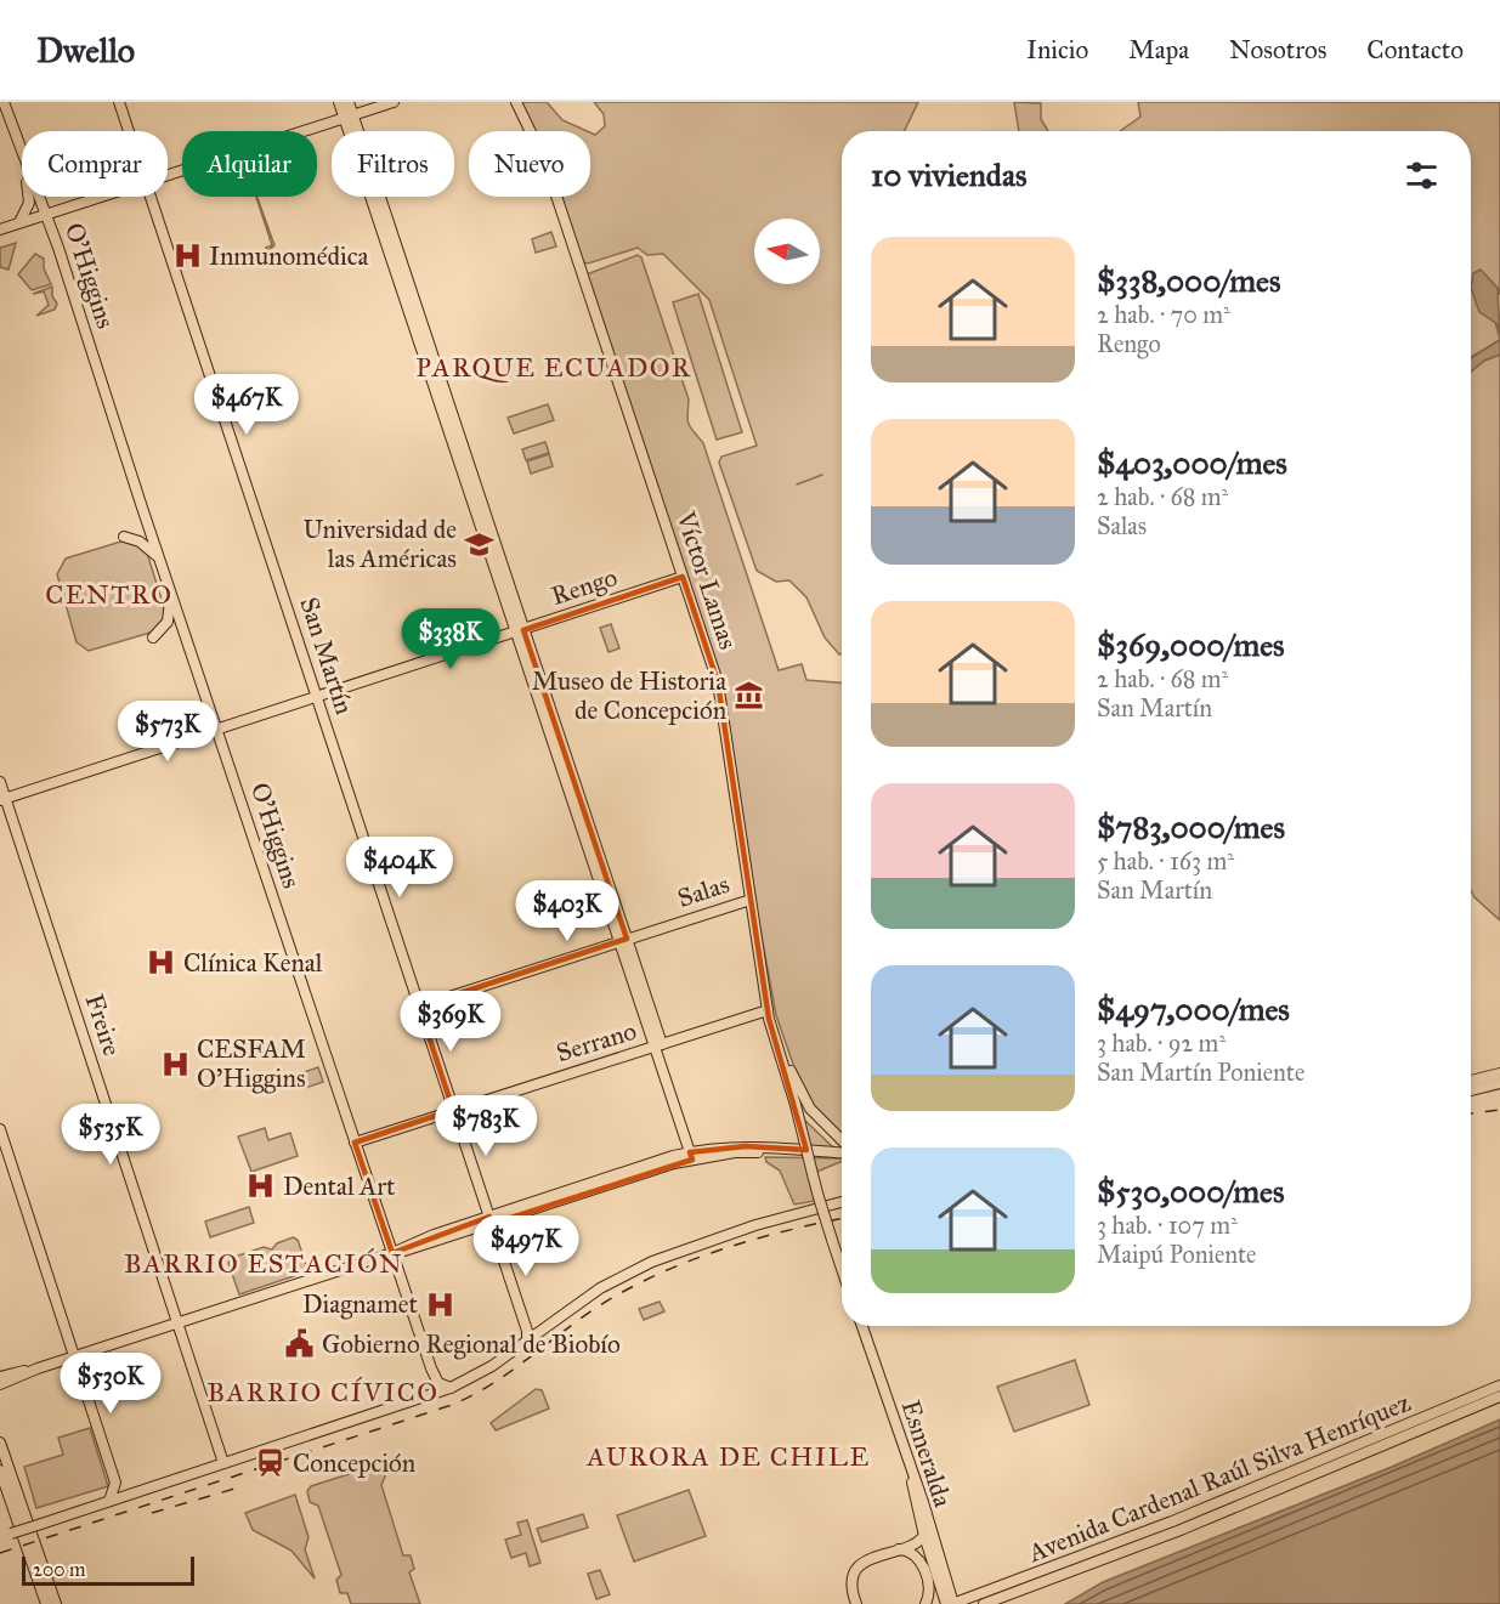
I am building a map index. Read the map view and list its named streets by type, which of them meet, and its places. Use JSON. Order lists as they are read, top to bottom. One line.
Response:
{"streets":{"main road":["O'Higgins","Víctor Lamas","Rengo","San Martín","Salas","Freire","Serrano","Esmeralda","Avenida Cardenal Raúl Silva Henríquez"]},"crossings":[["O'Higgins","Rengo"],["O'Higgins","Serrano"],["Víctor Lamas","Rengo"],["Víctor Lamas","Salas"],["Víctor Lamas","Serrano"],["Rengo","San Martín"],["Rengo","Freire"],["San Martín","Salas"],["San Martín","Serrano"],["Esmeralda","Avenida Cardenal Raúl Silva Henríquez"]],"districts":["PARQUE ECUADOR","CENTRO","BARRIO ESTACIÓN","BARRIO CÍVICO","AURORA DE CHILE"],"places":{"hospital":["Inmunomédica","Clínica Kenal","CESFAM O'Higgins","Dental Art","Diagnamet"],"school or university":["Universidad de las Américas"],"museum":["Museo de Historia de Concepción"],"public building":["Gobierno Regional de Biobío"],"station":["Concepción"]},"scale_bar":"200 m","north":"left","page":{"header":"Dwello","nav":["Inicio","Mapa","Nosotros","Contacto"],"chip":["Comprar","Alquilar","Filtros","Nuevo"],"heading":"10 viviendas","list":[{"name":"$338,000/mes","note":"2 hab. · 70 m² · Rengo"},{"name":"$403,000/mes","note":"2 hab. · 68 m² · Salas"},{"name":"$369,000/mes","note":"2 hab. · 68 m² · San Martín"},{"name":"$783,000/mes","note":"5 hab. · 163 m² · San Martín"},{"name":"$497,000/mes","note":"3 hab. · 92 m² · San Martín Poniente"},{"name":"$530,000/mes","note":"3 hab. · 107 m² · Maipú Poniente"}],"price":["$467K","$338K","$573K","$404K","$403K","$369K","$783K","$535K","$497K","$530K"],"scale":"200 m"}}
